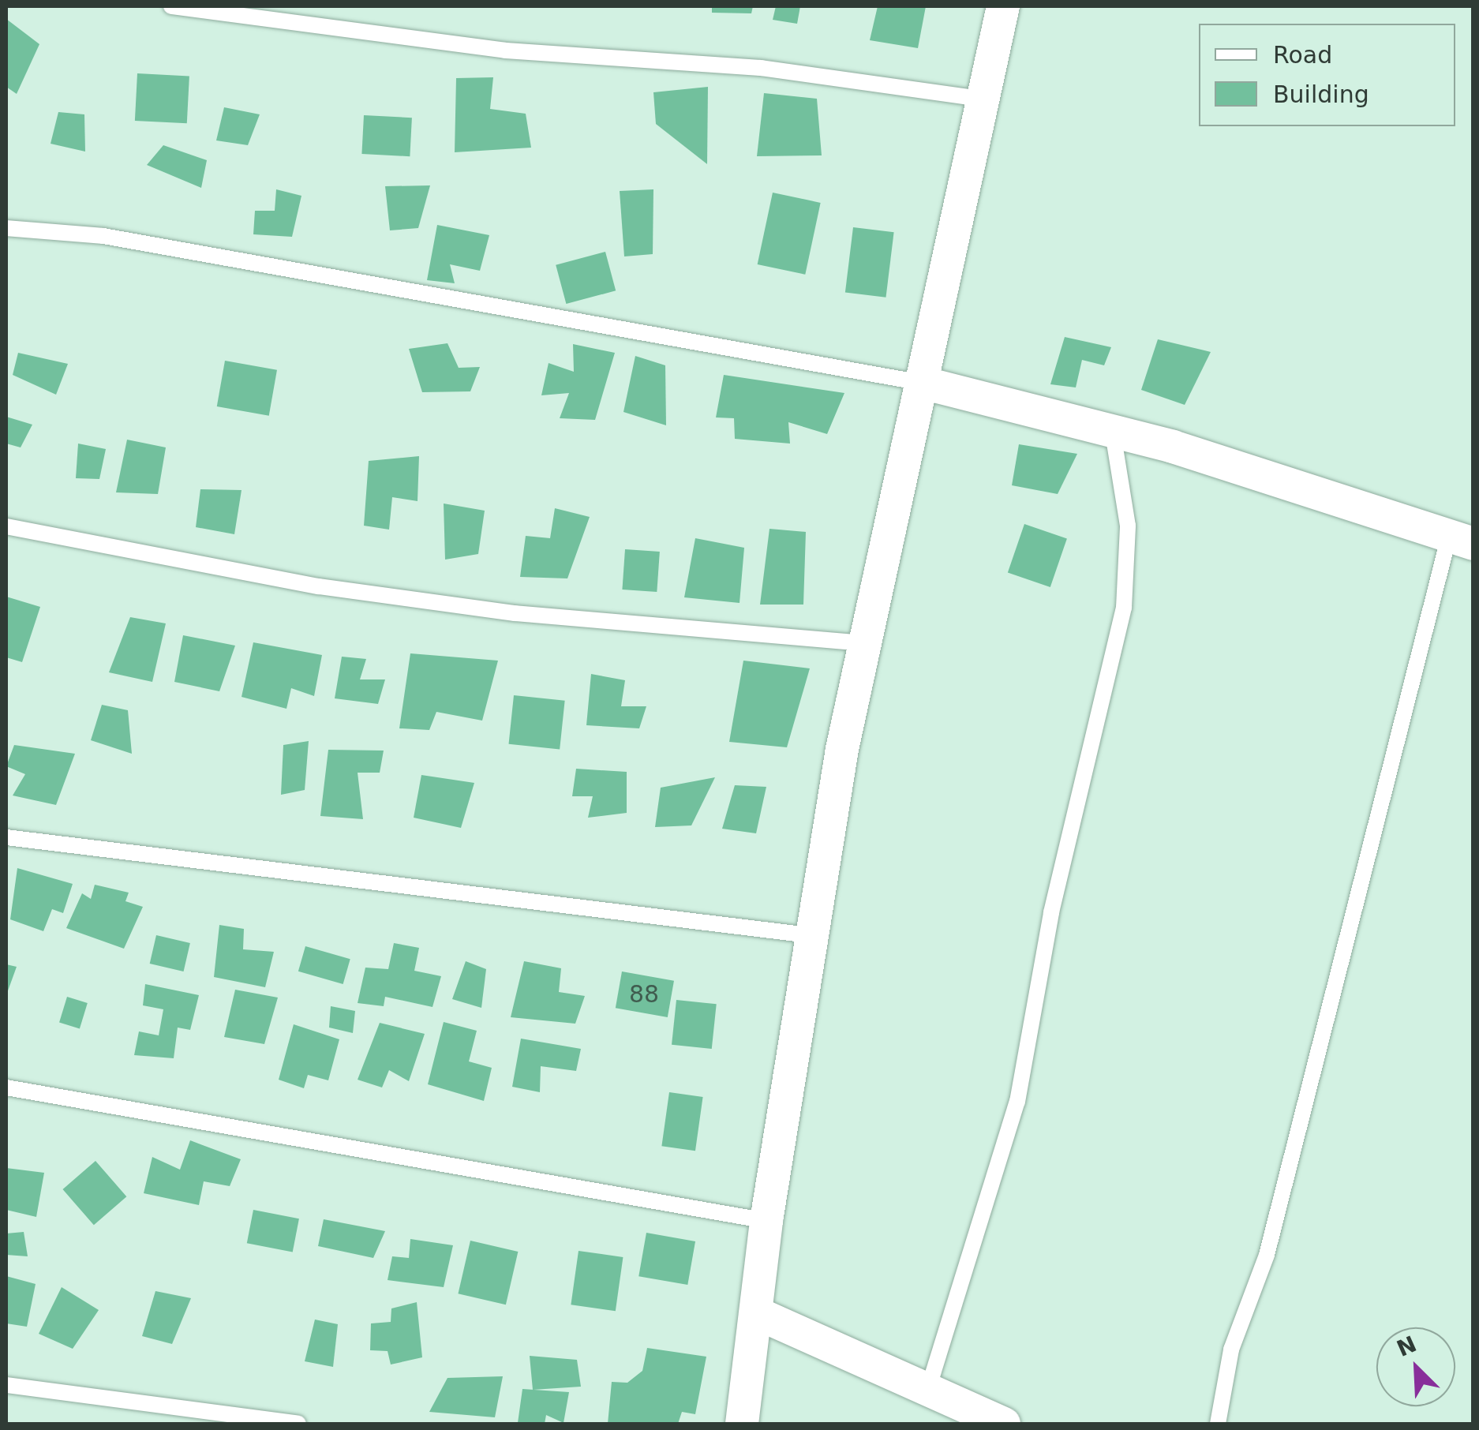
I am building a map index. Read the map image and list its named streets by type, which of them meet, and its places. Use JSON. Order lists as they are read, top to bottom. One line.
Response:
{"house_numbers":["88"],"legend":["Road","Building"],"north":"top left"}
